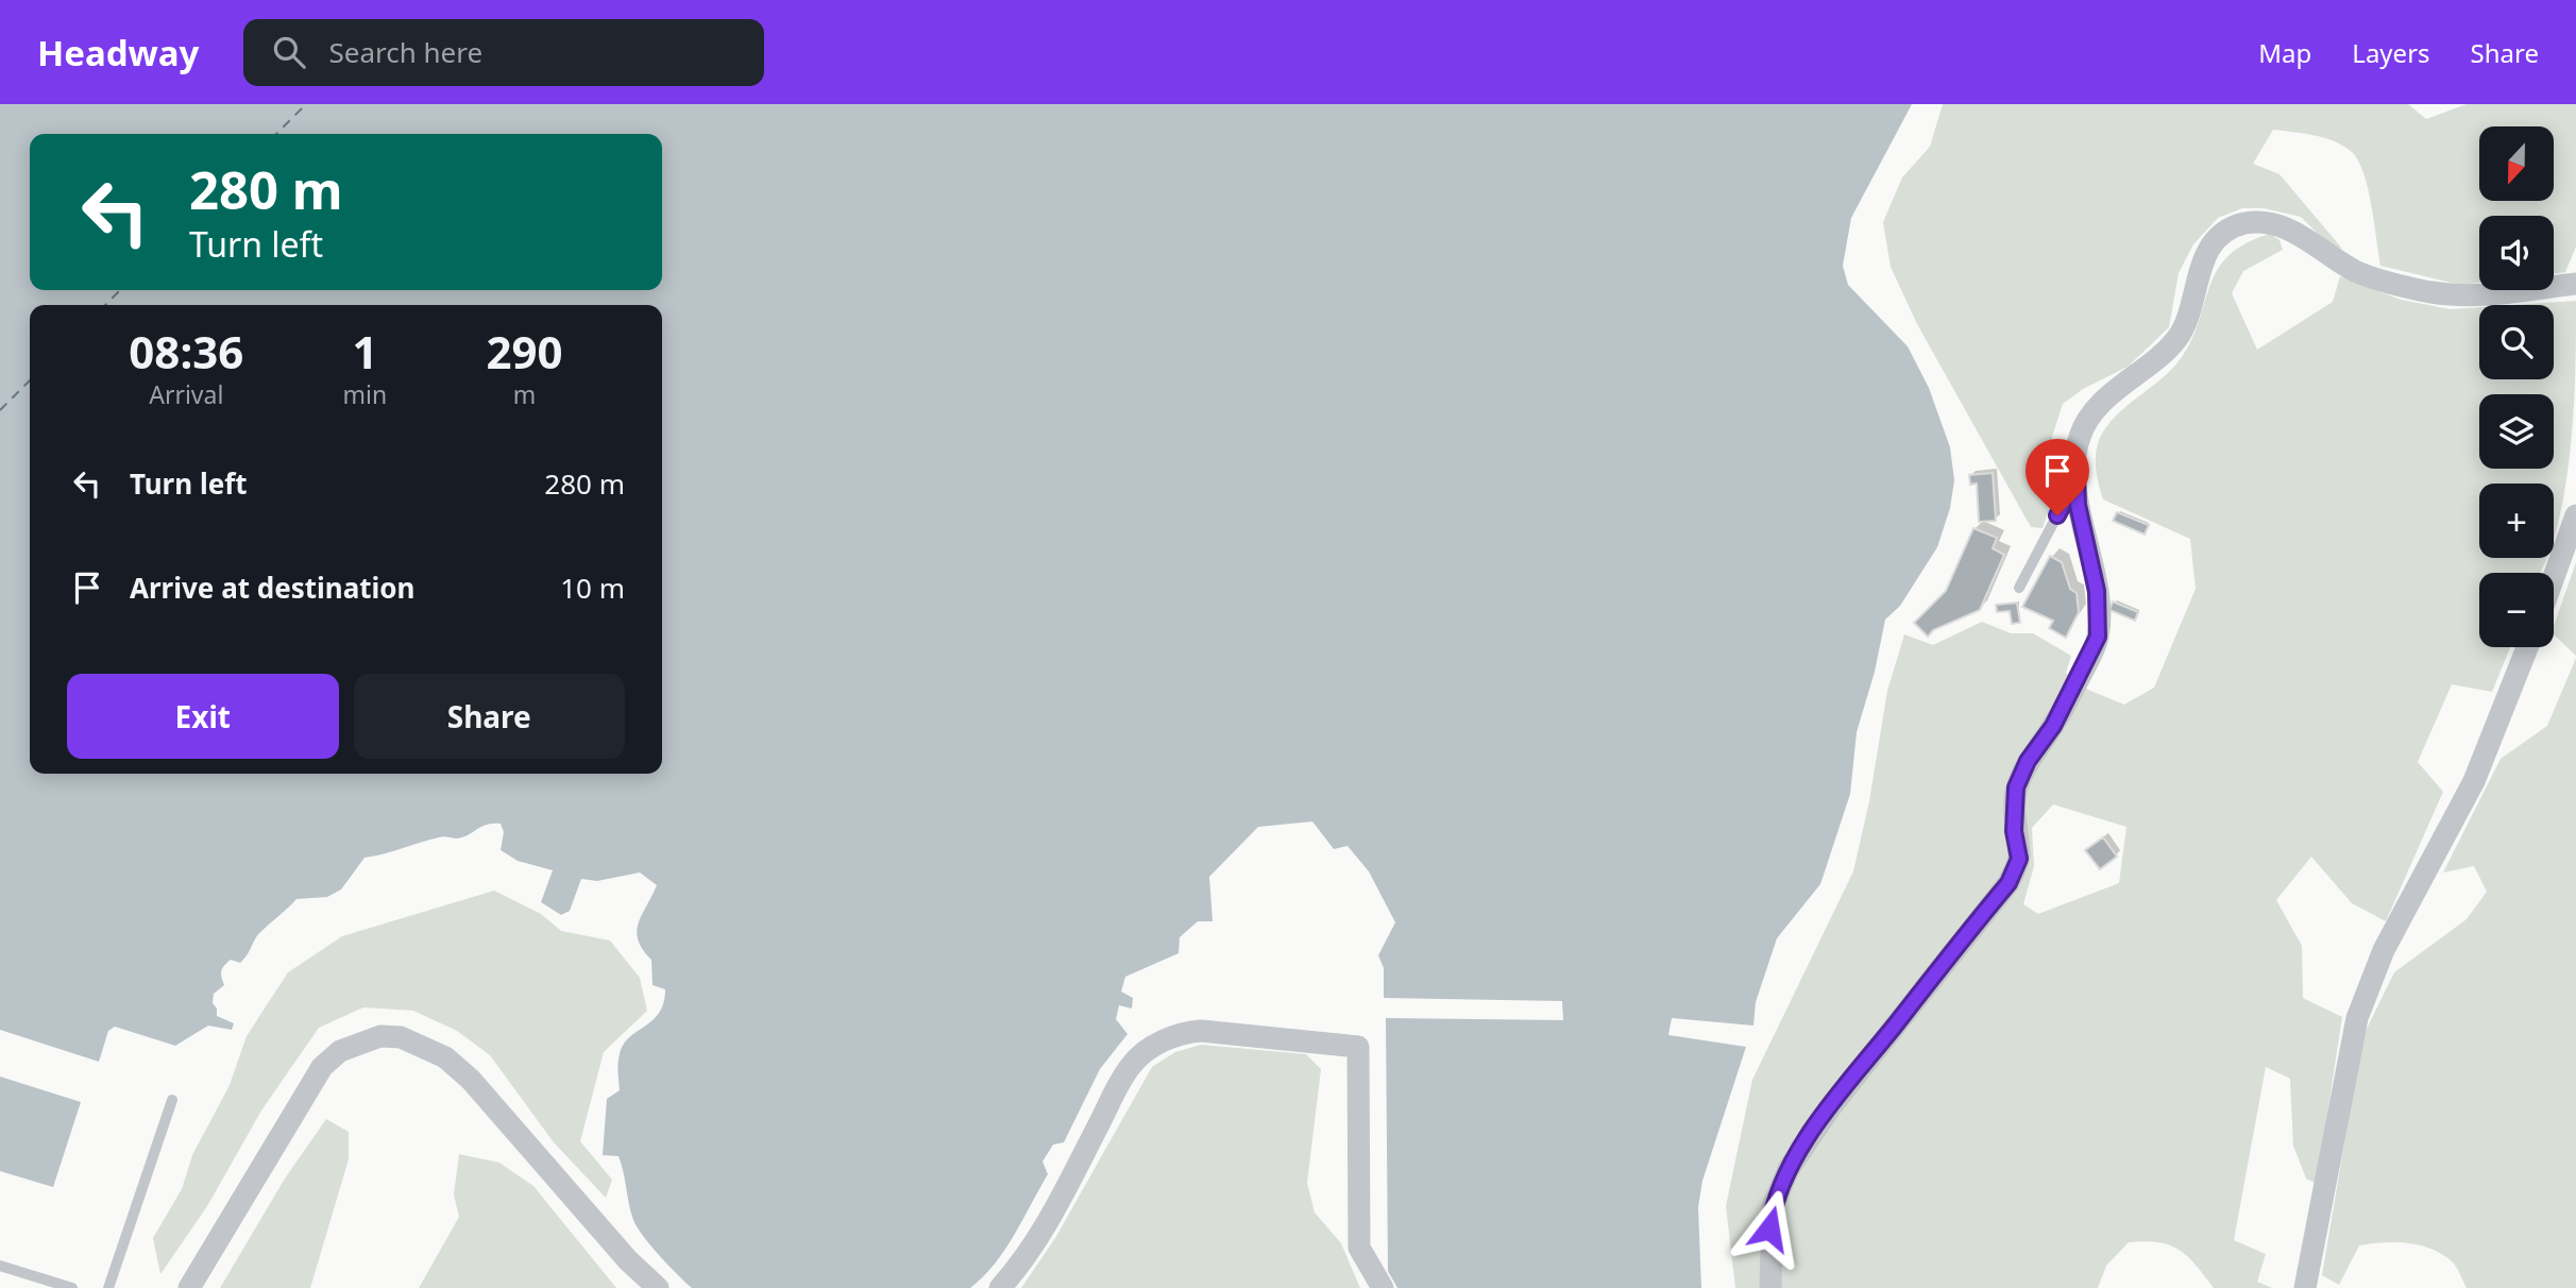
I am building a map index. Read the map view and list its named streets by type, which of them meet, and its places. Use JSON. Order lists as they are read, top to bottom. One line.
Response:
{"north":"bottom","page":{"header":"Headway","search":"Search here","nav":["Map","Layers","Share"],"map_buttons":["+","−"],"turn":["280 m","Turn left"],"eta":["08:36","Arrival","1","min","290","m"],"list":[{"name":"Turn left","value":"280 m"},{"name":"Arrive at destination","value":"10 m"}],"buttons":["Exit","Share"]}}
